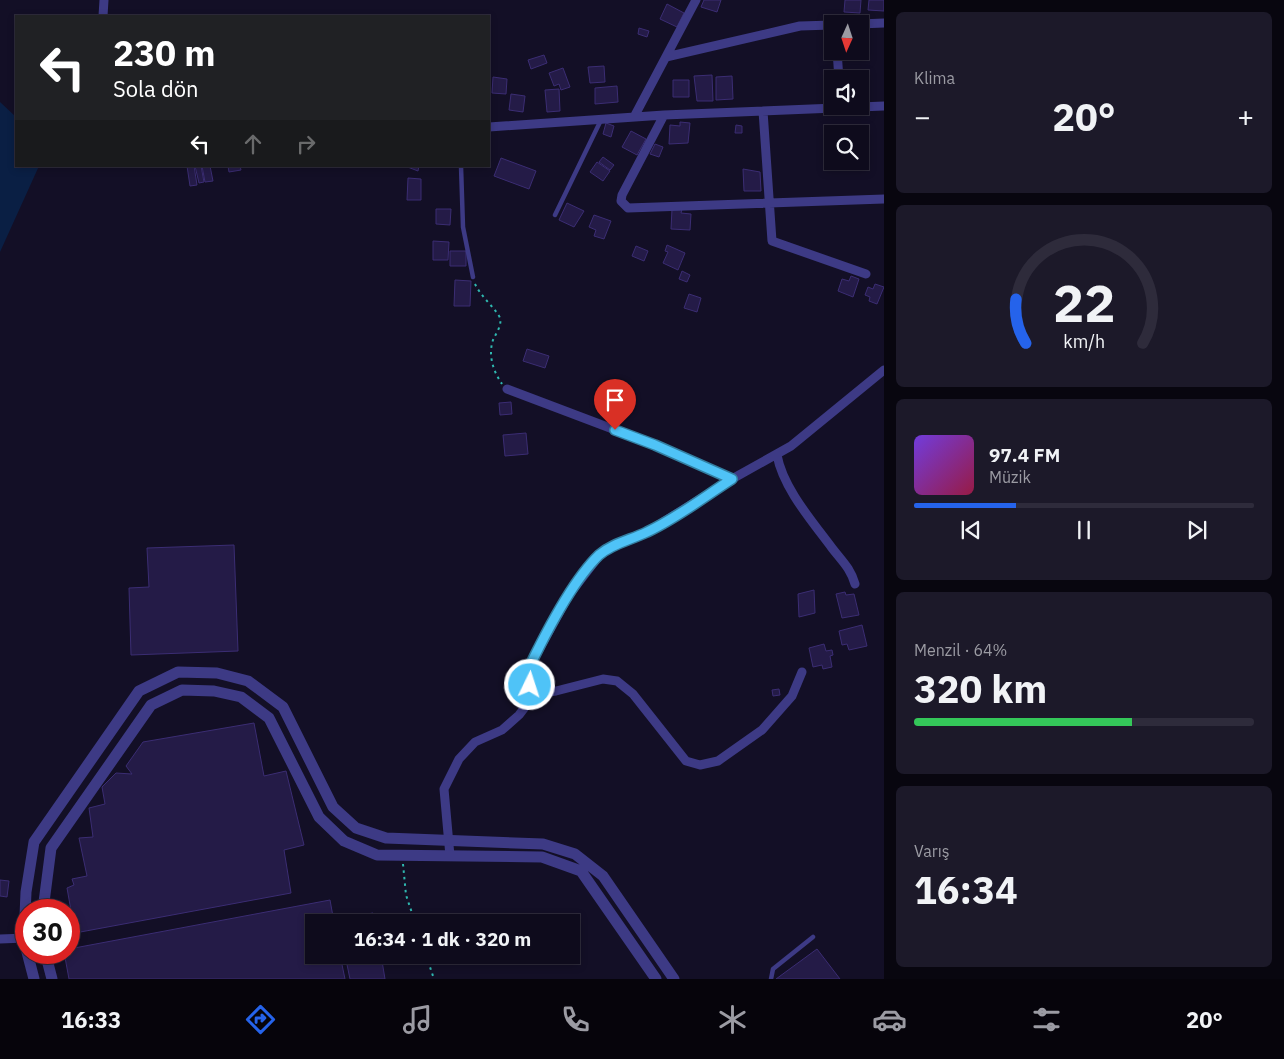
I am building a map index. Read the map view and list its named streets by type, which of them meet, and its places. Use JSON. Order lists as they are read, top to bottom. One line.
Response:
{"north":"bottom","page":{"tile":["Klima",["Menzil · 64%","320 km"],["Varış","16:34"]],"turn":["230 m","Sola dön"],"heat":["−","20°","+"],"song":["97.4 FM","Müzik"],"limit":"30","trip":"16:34 · 1 dk · 320 m","tabs":["16:33","20°"],"gauge":["22","km/h"]}}
